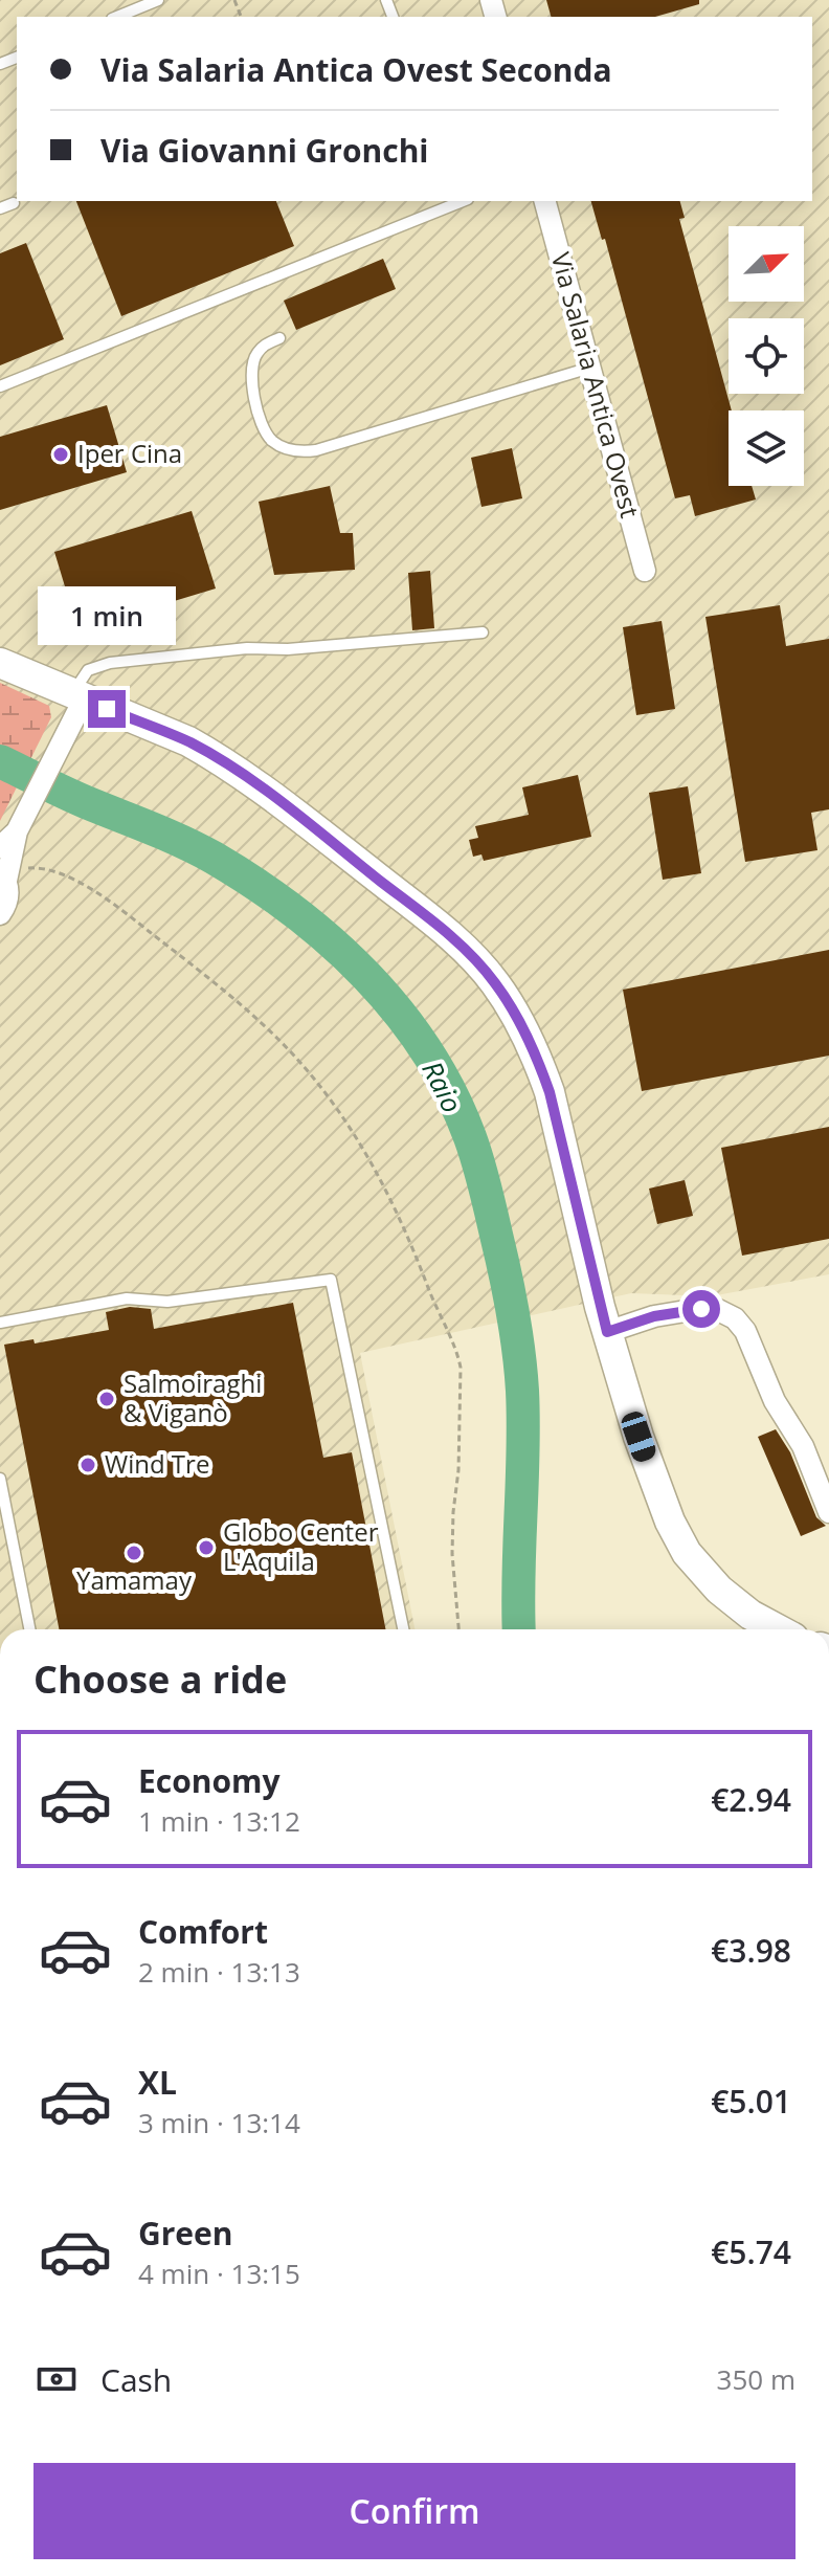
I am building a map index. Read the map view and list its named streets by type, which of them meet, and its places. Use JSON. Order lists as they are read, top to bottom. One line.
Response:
{"streets":{"street":["Via Salaria Antica Ovest"]},"water":["Raio"],"places":["Iper Cina","Salmoiraghi & Viganò","Wind Tre","Globo Center L'Aquila","Yamamay"],"north":"top right","page":{"banner":["Via Salaria Antica Ovest Seconda","Via Giovanni Gronchi"],"bubble":"1 min","heading":"Choose a ride","list":[{"name":"Economy","note":"1 min · 13:12","value":"€2.94"},{"name":"Comfort","note":"2 min · 13:13","value":"€3.98"},{"name":"XL","note":"3 min · 13:14","value":"€5.01"},{"name":"Green","note":"4 min · 13:15","value":"€5.74"}],"pay":["Cash","350 m"],"buttons":"Confirm"}}
